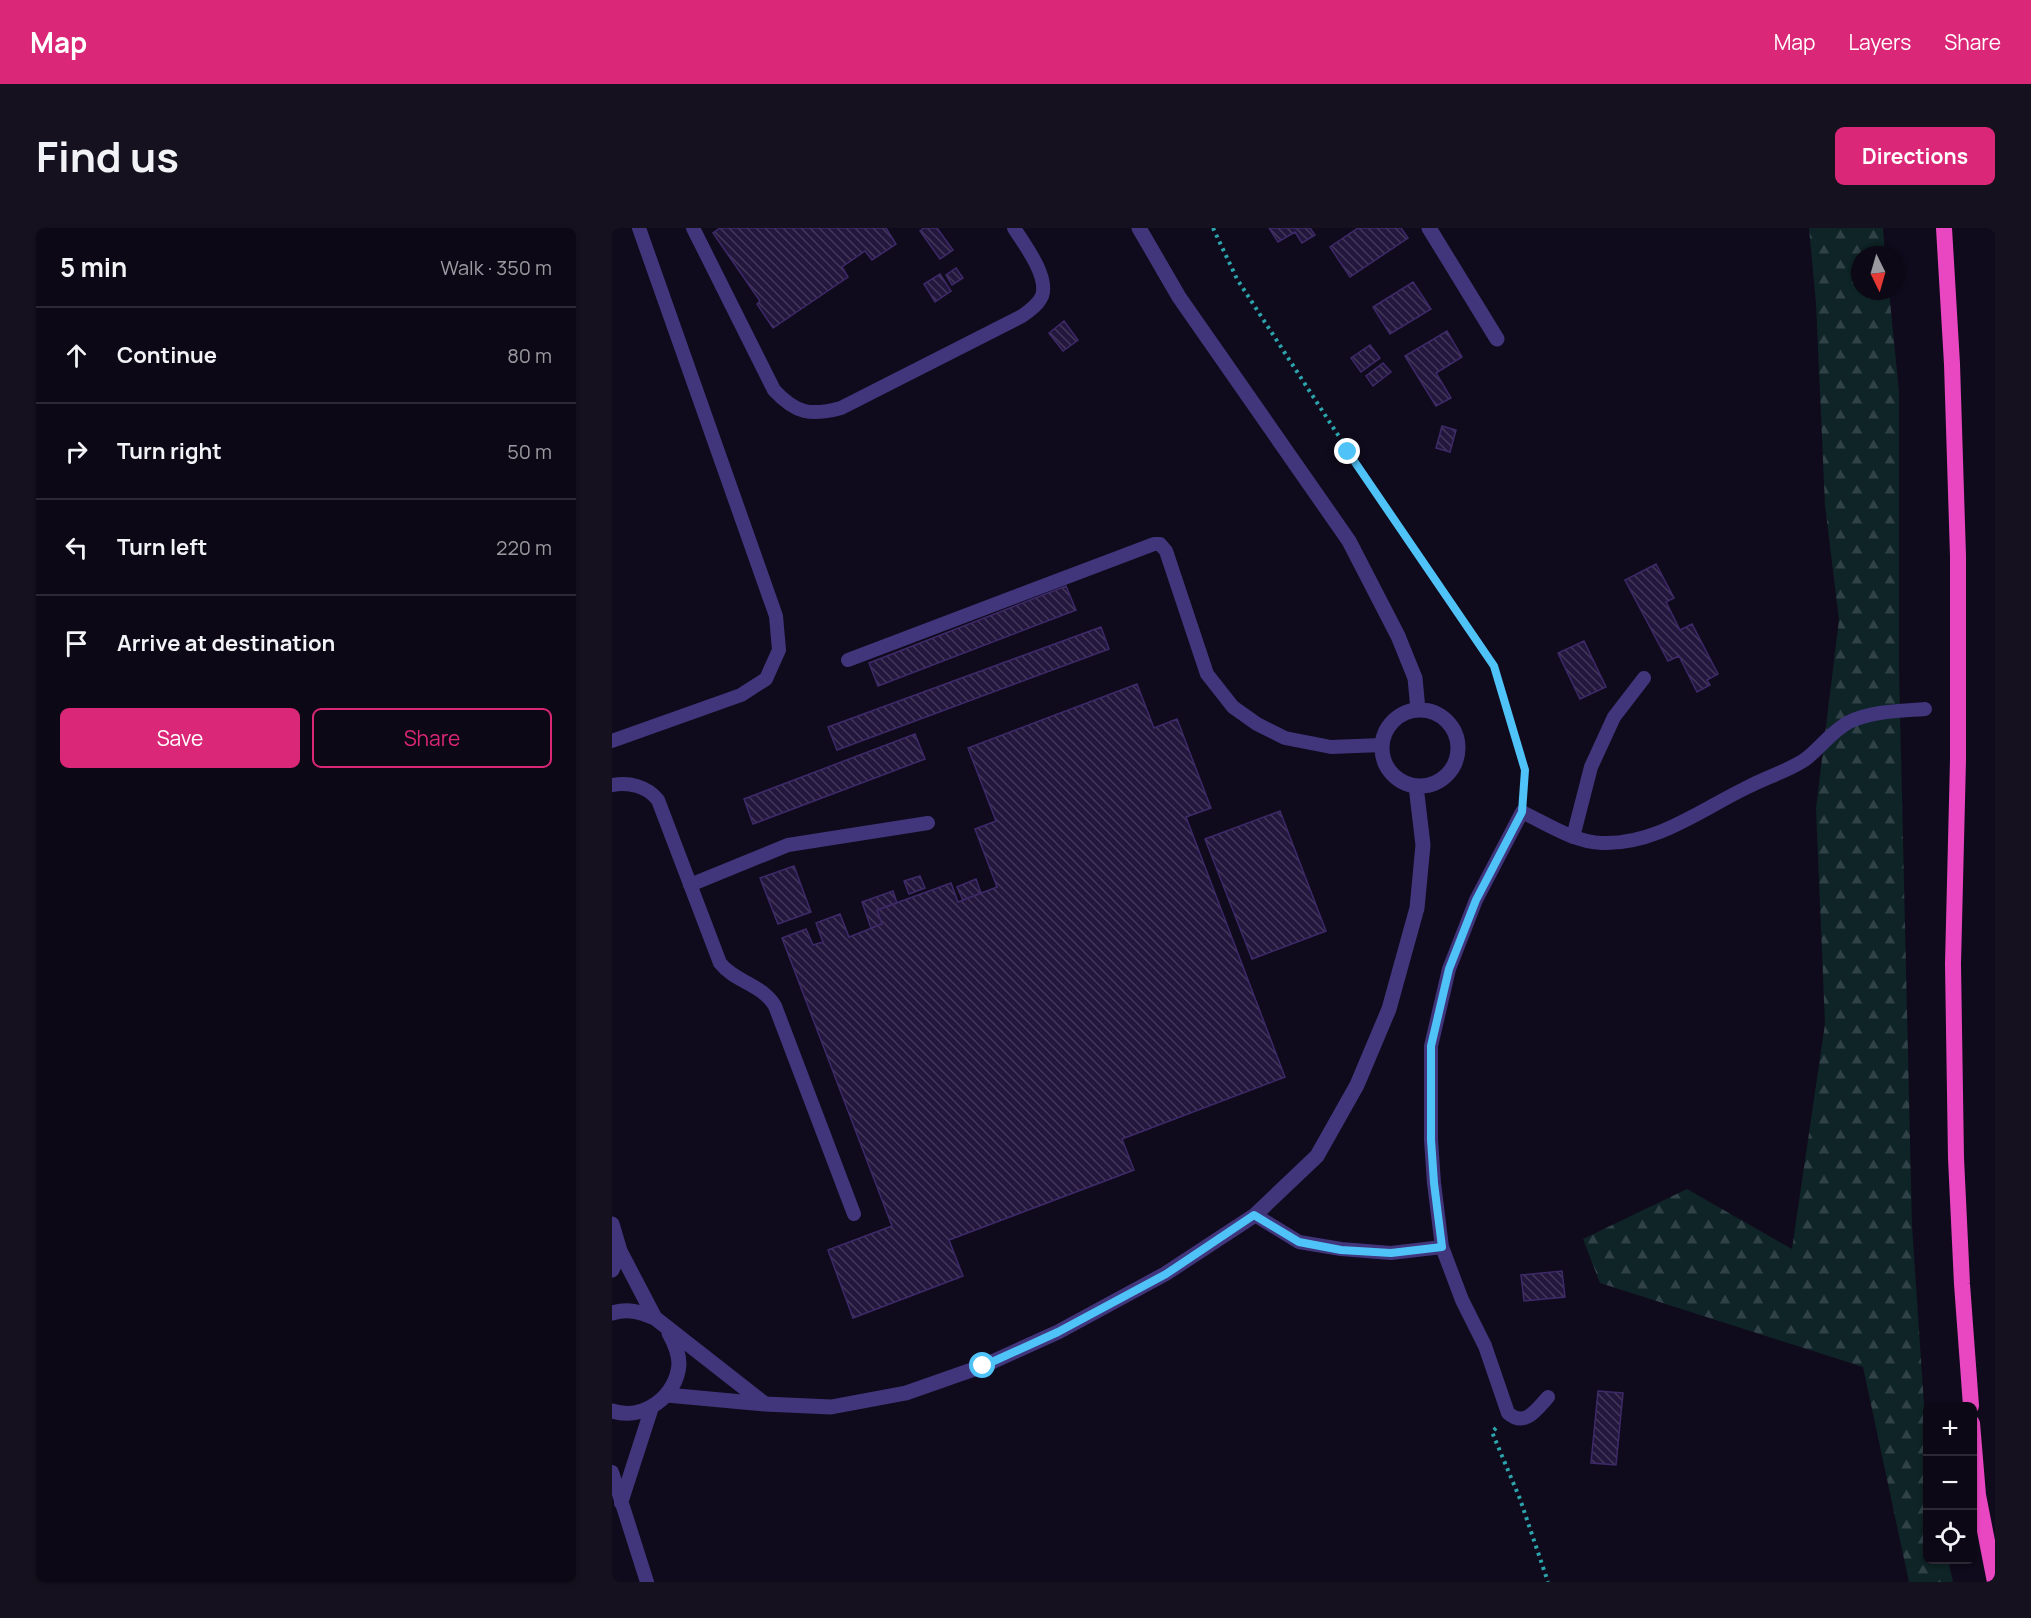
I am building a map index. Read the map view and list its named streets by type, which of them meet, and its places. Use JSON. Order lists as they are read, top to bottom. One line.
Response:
{"north":"bottom","page":{"header":"Map","nav":["Map","Layers","Share"],"title":"Find us","buttons":["Directions",["Save","Share"]],"heading":["5 min","Walk · 350 m"],"list":[["Continue","80 m"],["Turn right","50 m"],["Turn left","220 m"],"Arrive at destination"],"map_buttons":["+","−"]}}
